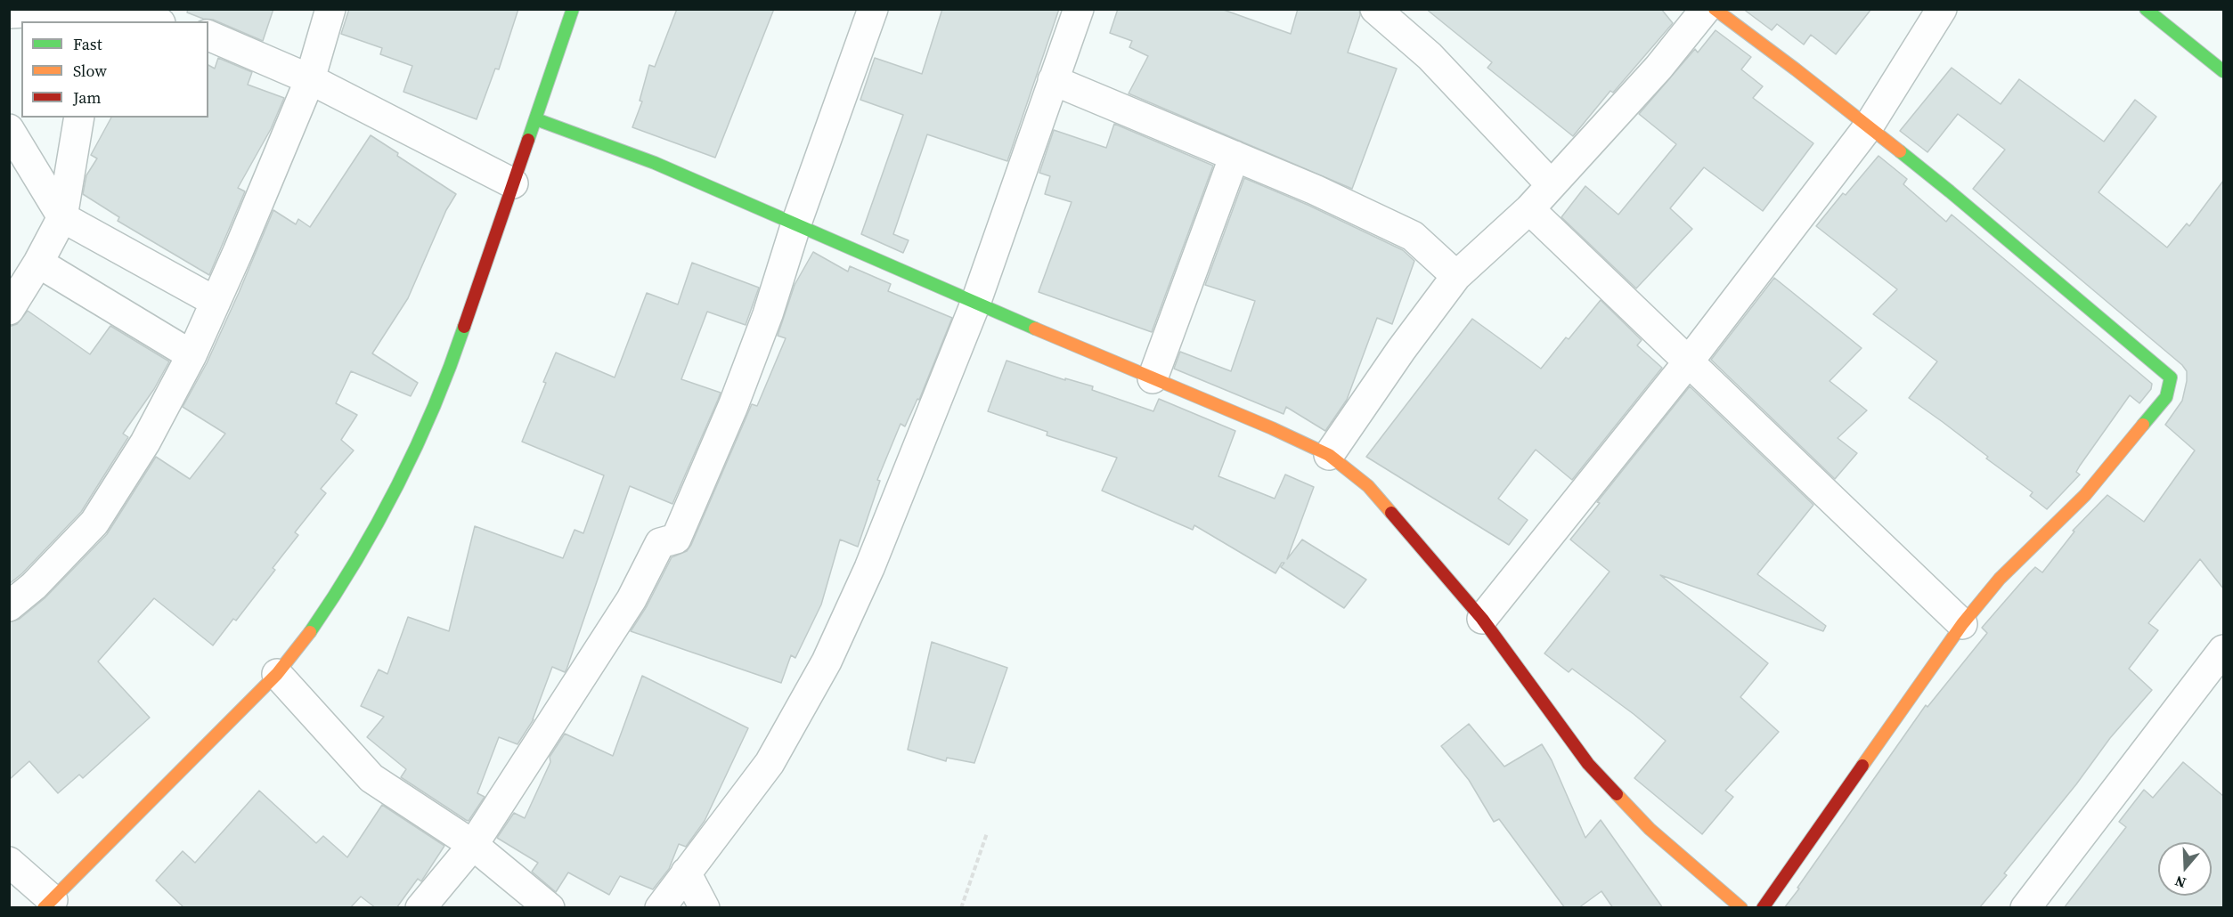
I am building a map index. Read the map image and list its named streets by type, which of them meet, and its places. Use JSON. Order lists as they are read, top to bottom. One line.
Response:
{"legend":["Fast","Slow","Jam"],"north":"bottom"}
